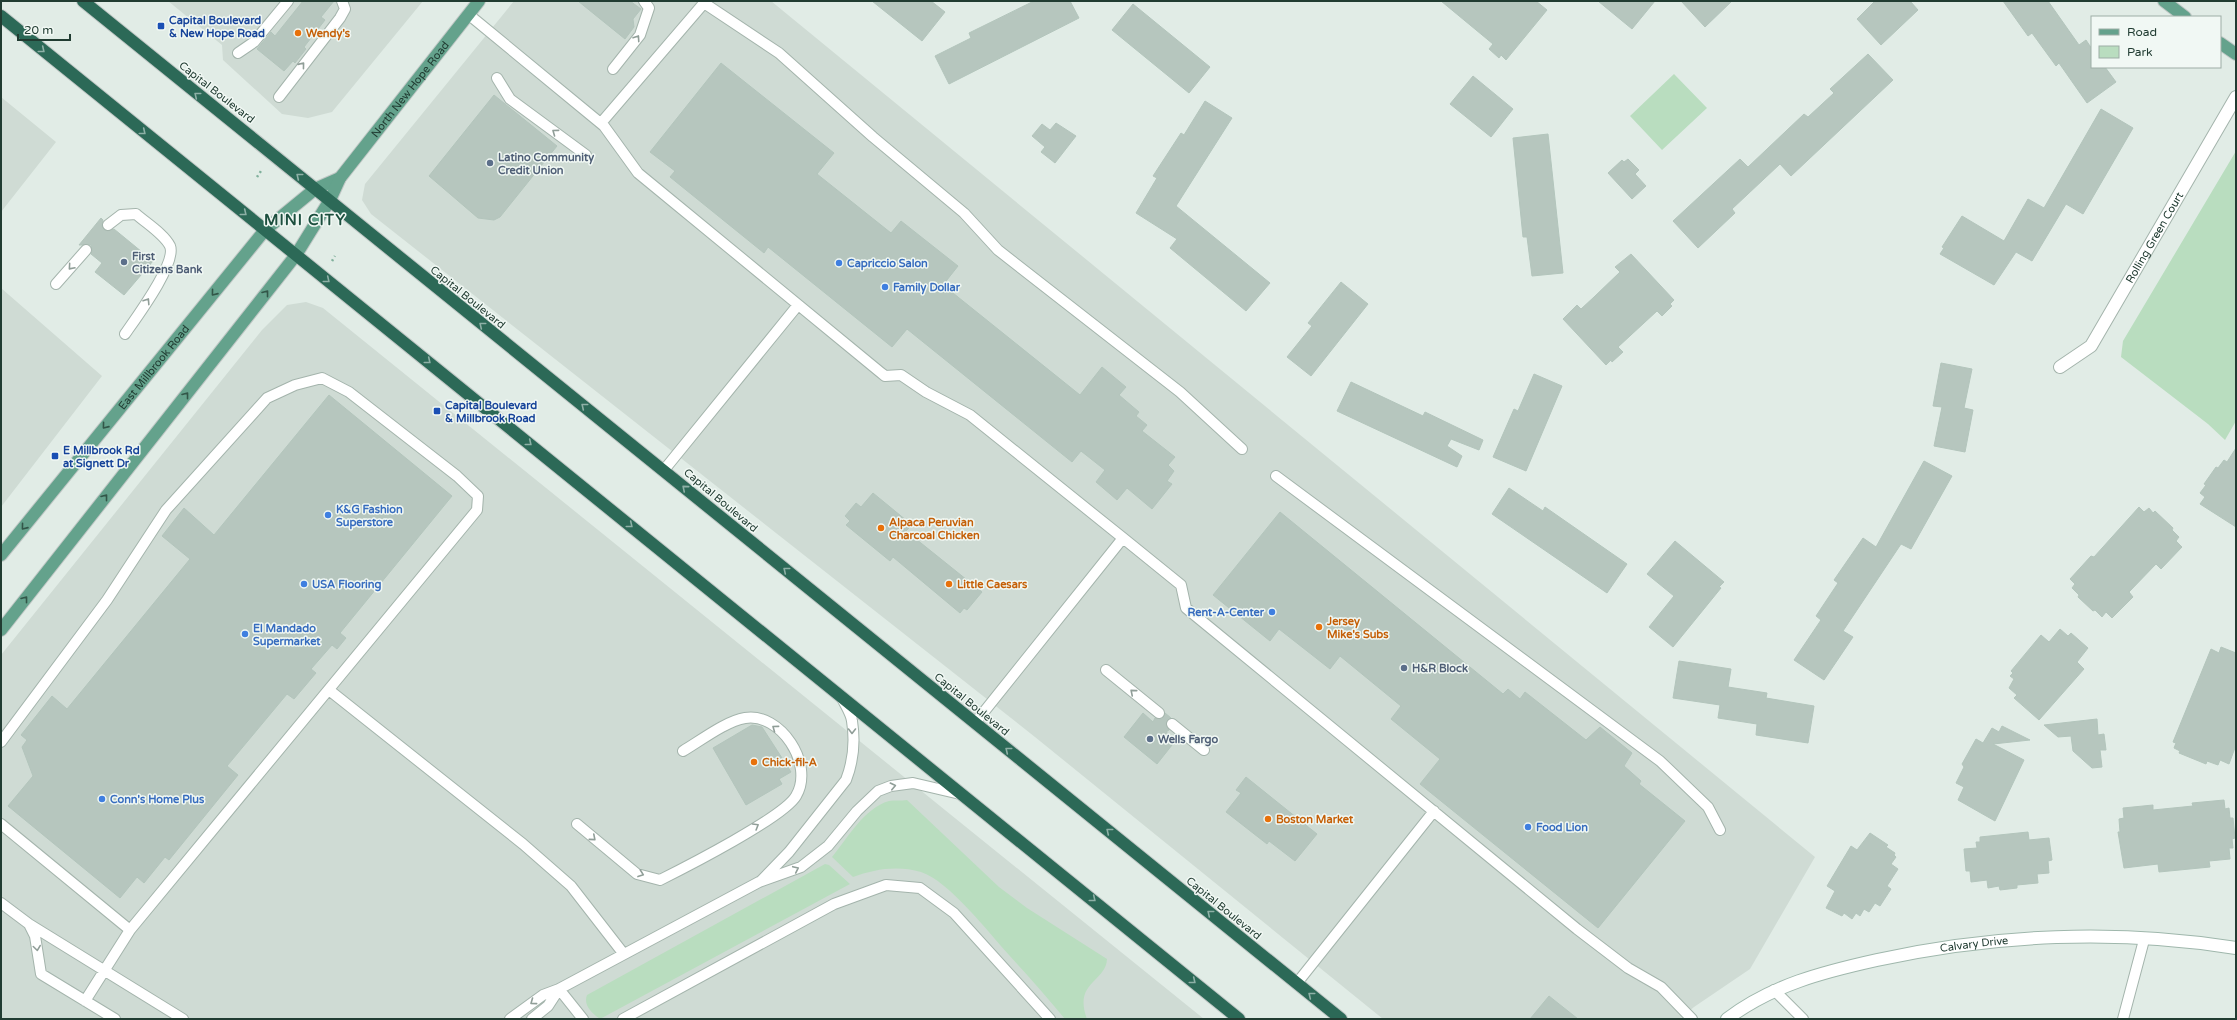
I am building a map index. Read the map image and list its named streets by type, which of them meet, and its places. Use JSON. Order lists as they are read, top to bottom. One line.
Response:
{"streets":{"highway":["Capital Boulevard"],"main road":["North New Hope Road","East Millbrook Road"],"street":["Rolling Green Court","Calvary Drive"]},"crossings":[["North New Hope Road","Capital Boulevard"],["North New Hope Road","East Millbrook Road"],["Capital Boulevard","East Millbrook Road"]],"districts":["MINI CITY"],"places":{"transit":["Capital Boulevard & New Hope Road","Capital Boulevard & Millbrook Road","E Millbrook Rd at Signett Dr"],"other":["Wendy's","Latino Community Credit Union","First Citizens Bank","Capriccio Salon","Family Dollar","K&G Fashion Superstore","Alpaca Peruvian Charcoal Chicken","USA Flooring","Little Caesars","Rent-A-Center","Jersey Mike's Subs","El Mandado Supermarket","H&R Block","Wells Fargo","Chick-fil-A","Conn's Home Plus","Boston Market","Food Lion"]},"legend":["Road","Park"],"scale_bar":"20 m"}
